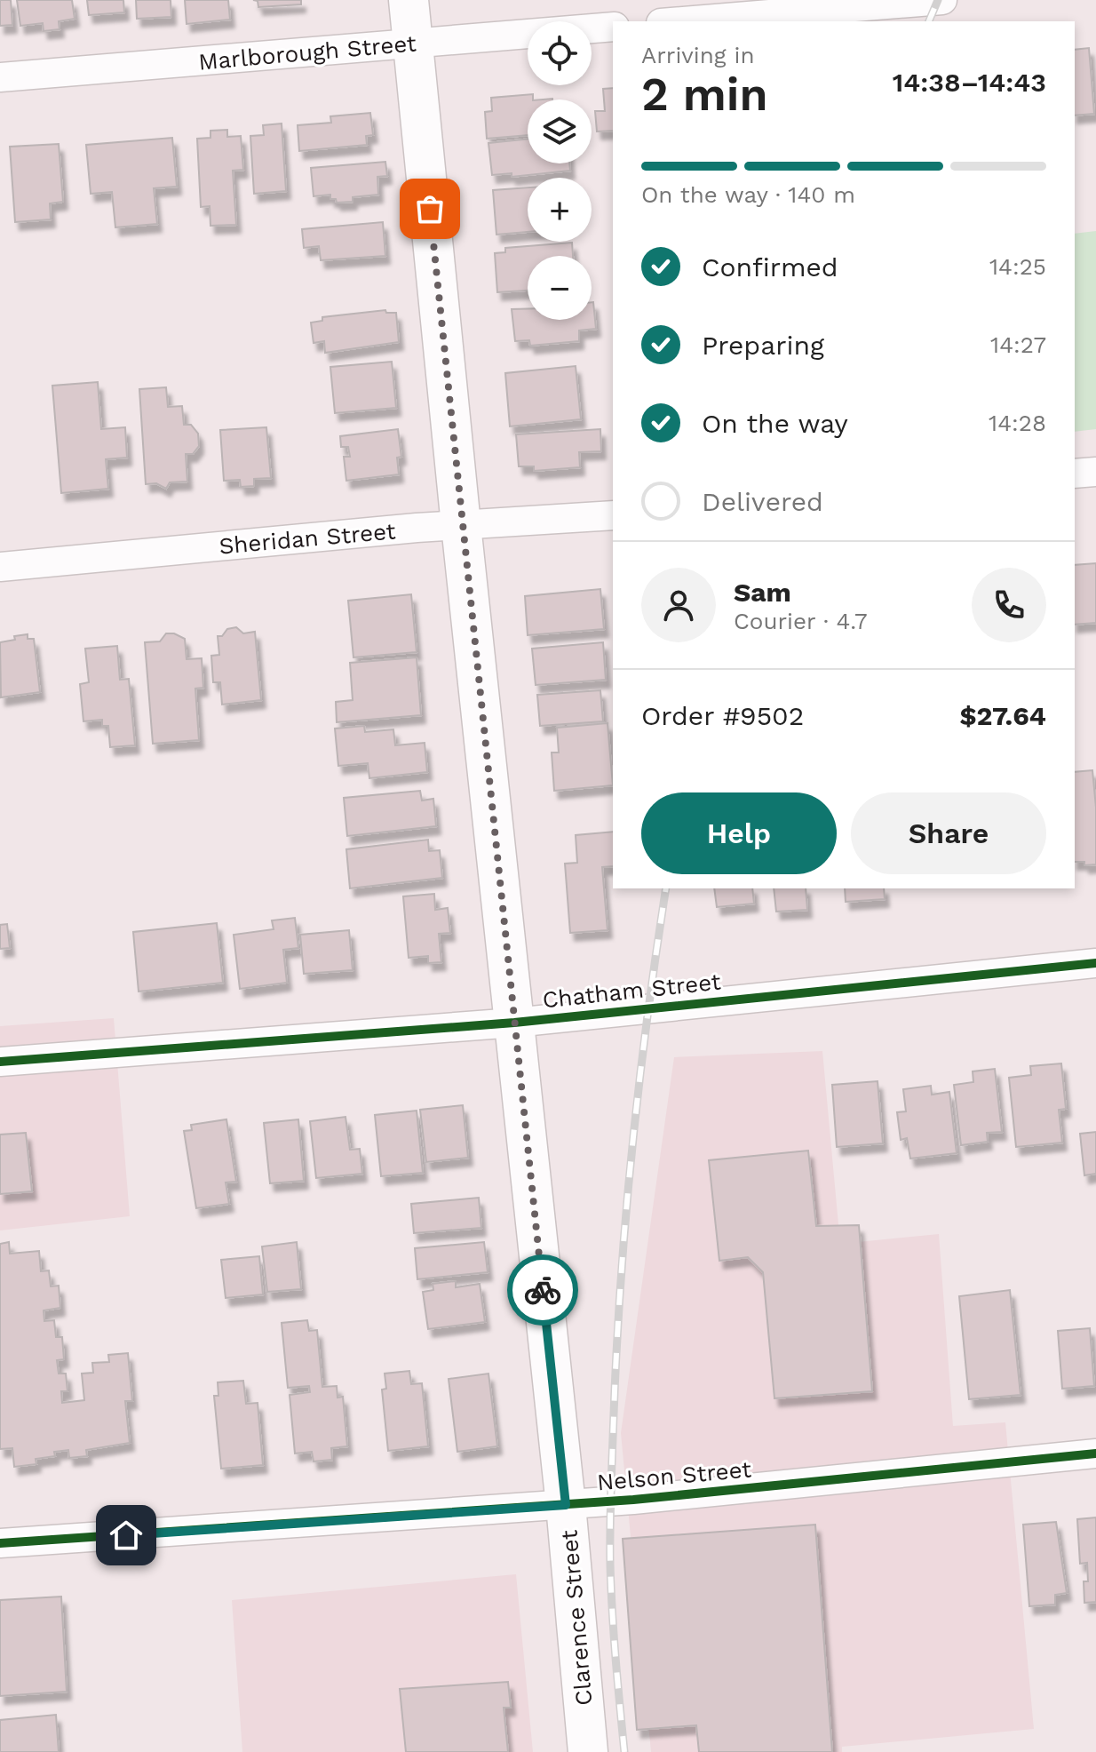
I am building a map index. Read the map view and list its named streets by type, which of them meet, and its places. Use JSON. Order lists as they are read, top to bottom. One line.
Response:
{"streets":{"main road":["Clarence Street"],"street":["Marlborough Street","Sheridan Street","Chatham Street","Nelson Street"]},"crossings":[["Marlborough Street","Clarence Street"],["Sheridan Street","Clarence Street"],["Chatham Street","Clarence Street"],["Nelson Street","Clarence Street"]],"page":{"map_buttons":["+","−"],"heading":["2 min","Arriving in","14:38–14:43"],"panel":["Sam","Courier · 4.7","Order #9502","$27.64"],"bar":"On the way · 140 m","list":[["Confirmed","14:25"],["Preparing","14:27"],["On the way","14:28"],"Delivered"],"buttons":["Help","Share"]}}
